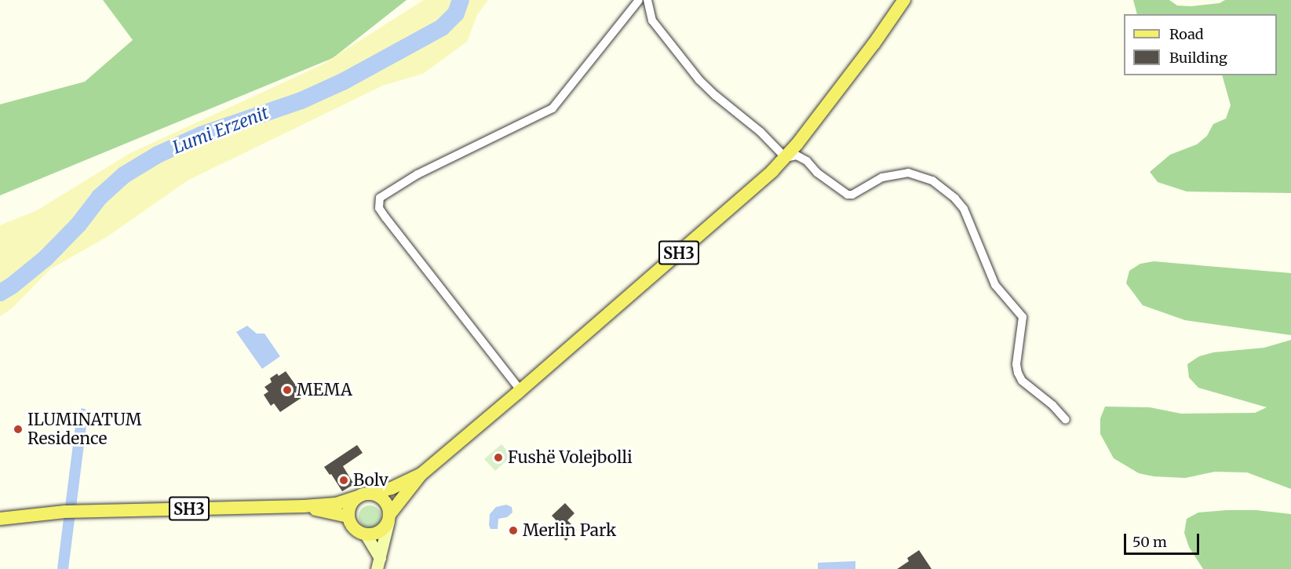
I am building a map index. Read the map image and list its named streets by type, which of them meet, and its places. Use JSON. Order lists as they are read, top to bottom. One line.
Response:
{"streets":{"main road":["SH3"]},"water":["Lumi Erzenit"],"places":["MEMA","ILUMINATUM Residence","Fushë Volejbolli","Bolv","Merlin Park"],"legend":["Road","Building"],"scale_bar":"50 m"}
